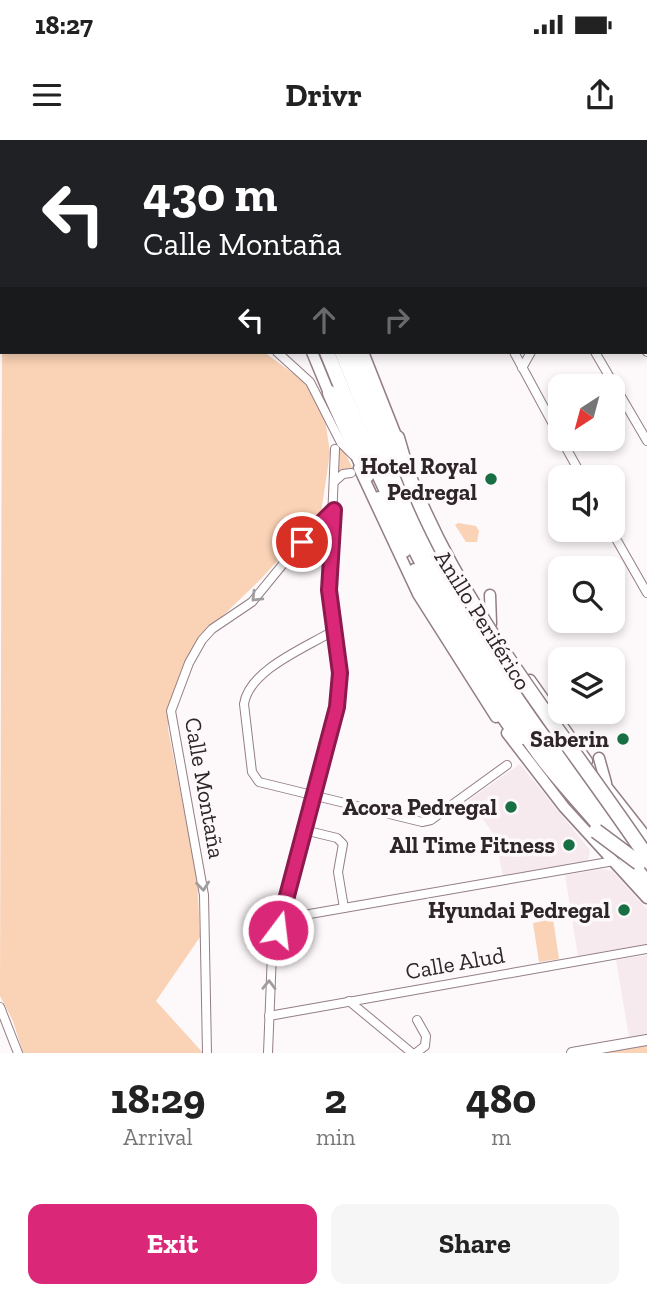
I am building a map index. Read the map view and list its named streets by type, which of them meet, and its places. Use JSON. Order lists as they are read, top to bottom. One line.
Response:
{"streets":{"highway":["Anillo Periférico"],"street":["Calle Montaña","Calle Alud"]},"places":["Hotel Royal Pedregal","Saberin","Acora Pedregal","All Time Fitness","Hyundai Pedregal"],"north":"bottom left","page":{"status":"18:27","header":"Drivr","turn":["430 m","Calle Montaña"],"eta":["18:29","Arrival","2","min","480","m"],"buttons":["Exit","Share"]}}
